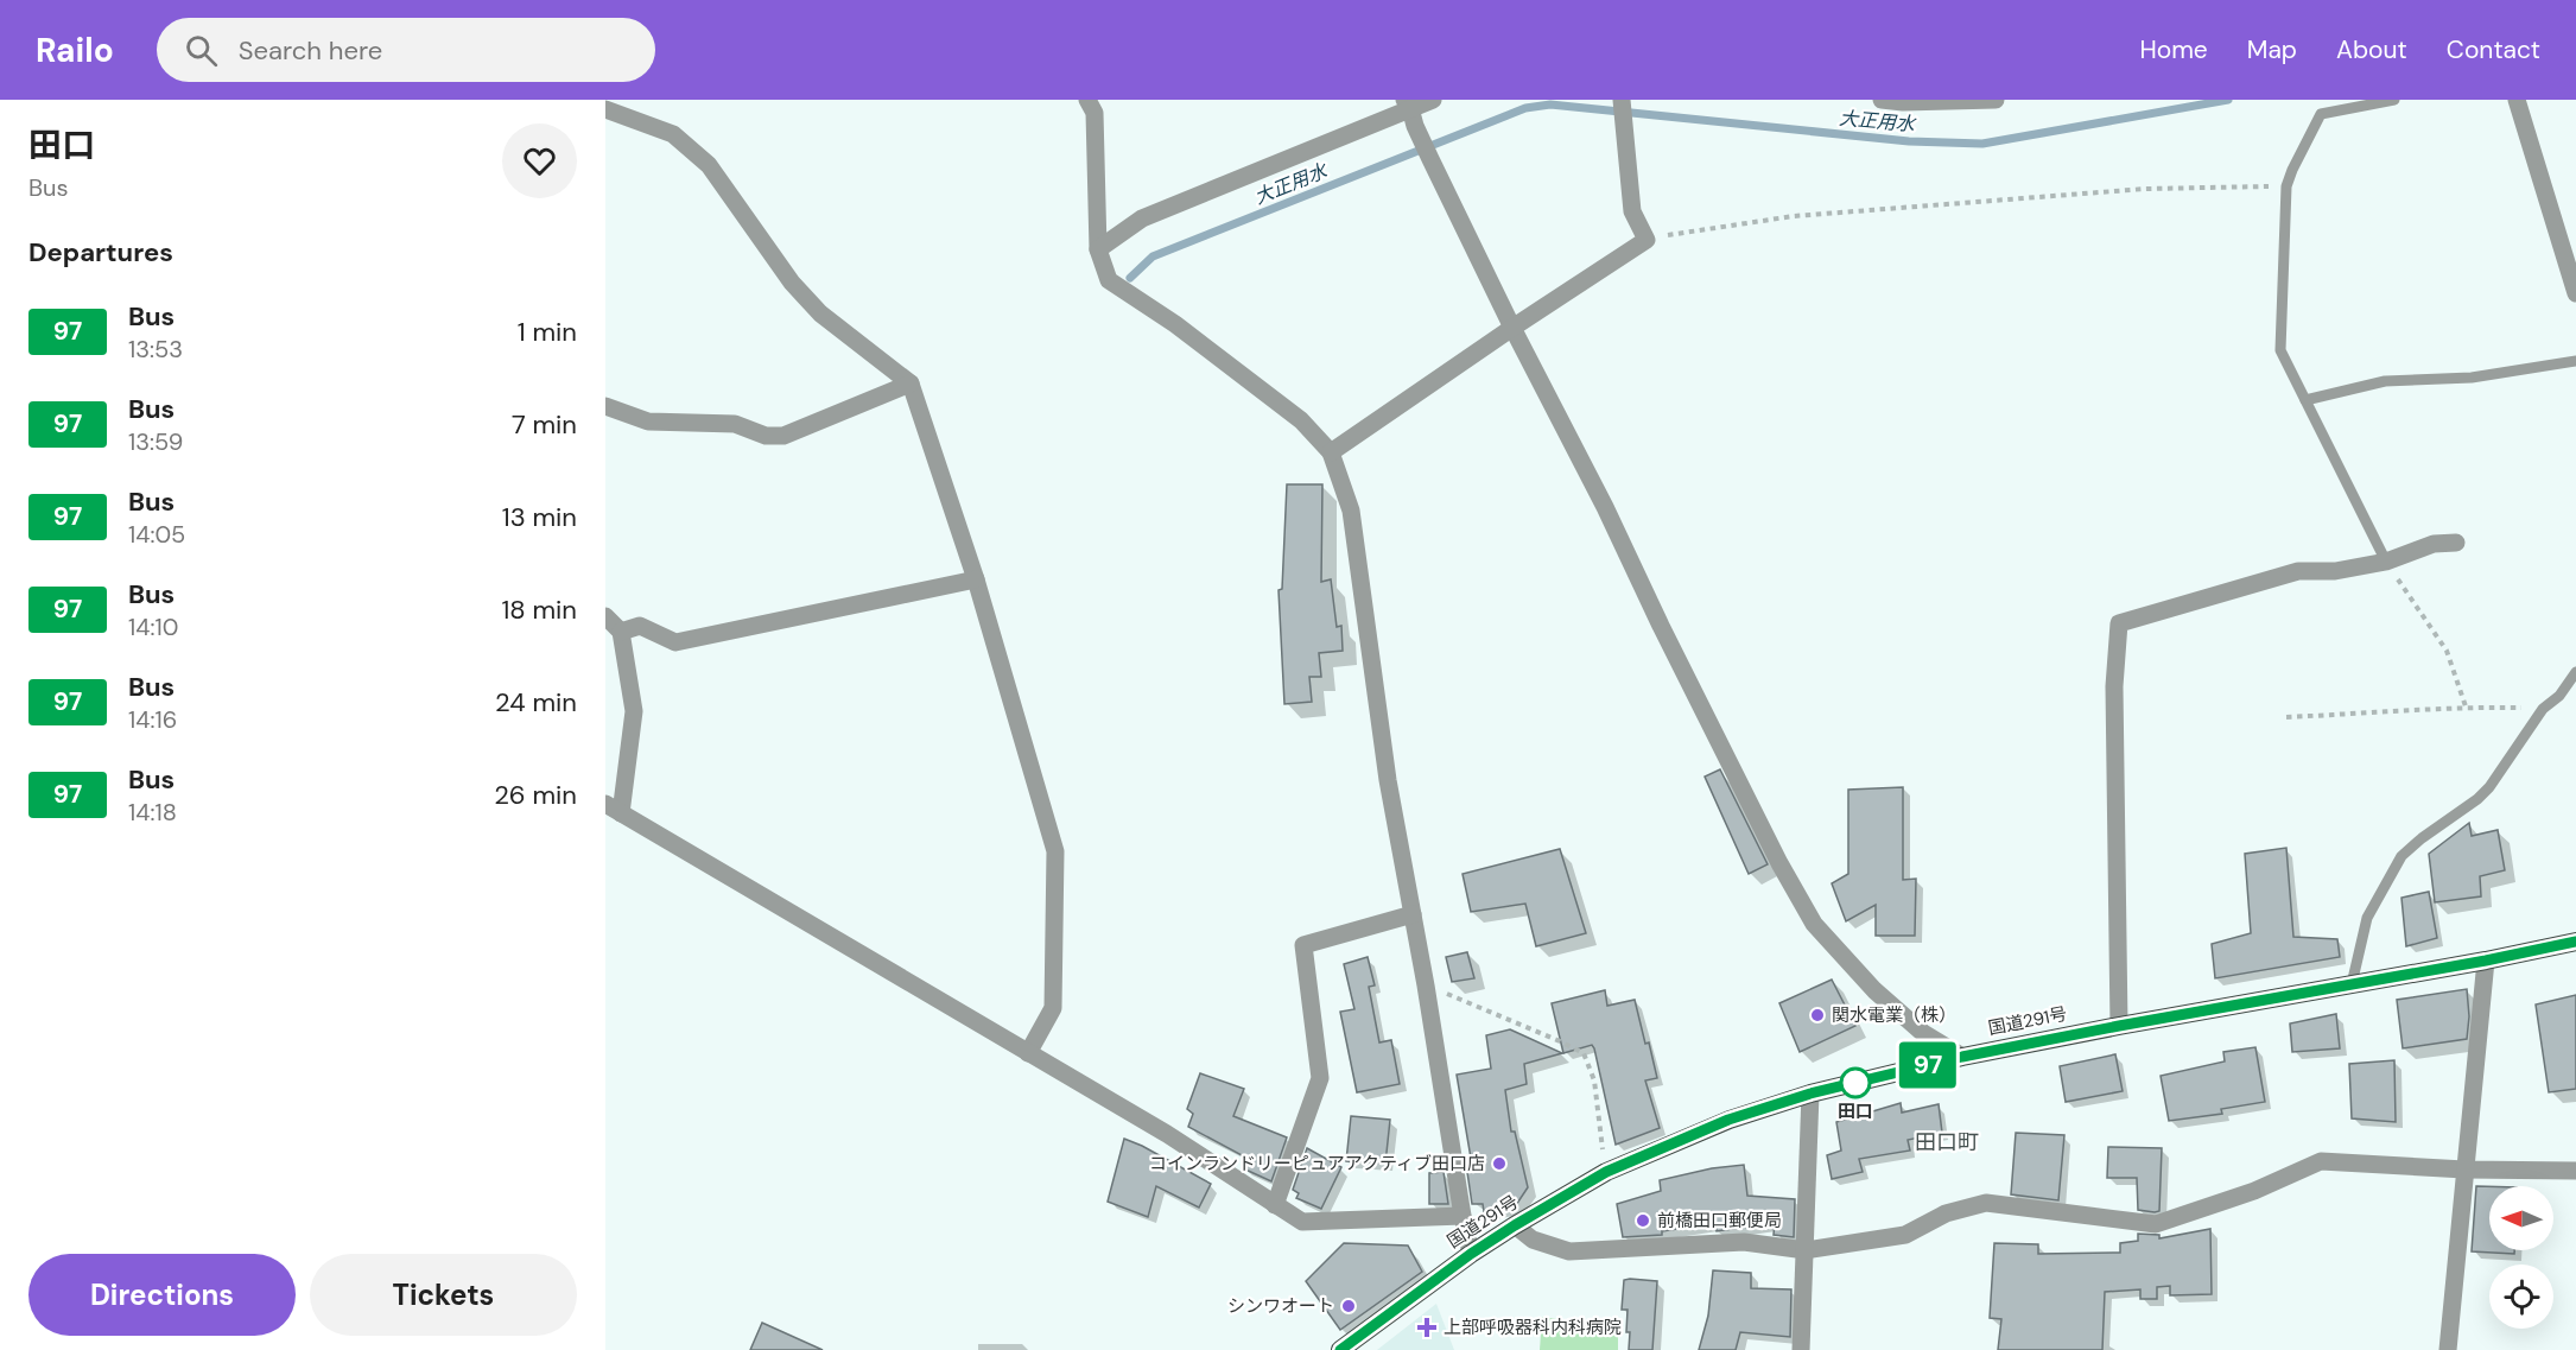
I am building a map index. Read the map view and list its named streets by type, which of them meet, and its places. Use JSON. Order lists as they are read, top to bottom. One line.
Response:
{"streets":{"highway":["国道291号"]},"districts":["田口町"],"water":["大正用水"],"places":{"other":["関水電業（株）","田口","コインランドリーピュアアクティブ田口店","前橋田口郵便局","シンワオート"],"health":["上部呼吸器科内科病院"]},"lines":["bus line 97"],"north":"left","page":{"header":"Railo","search":"Search here","nav":["Home","Map","About","Contact"],"heading":[["田口","Bus"],"Departures"],"on_map":"97","list":[{"mark":"97","name":"Bus","note":"13:53","value":"1 min"},{"mark":"97","name":"Bus","note":"13:59","value":"7 min"},{"mark":"97","name":"Bus","note":"14:05","value":"13 min"},{"mark":"97","name":"Bus","note":"14:10","value":"18 min"},{"mark":"97","name":"Bus","note":"14:16","value":"24 min"},{"mark":"97","name":"Bus","note":"14:18","value":"26 min"}],"buttons":["Directions","Tickets"]}}
